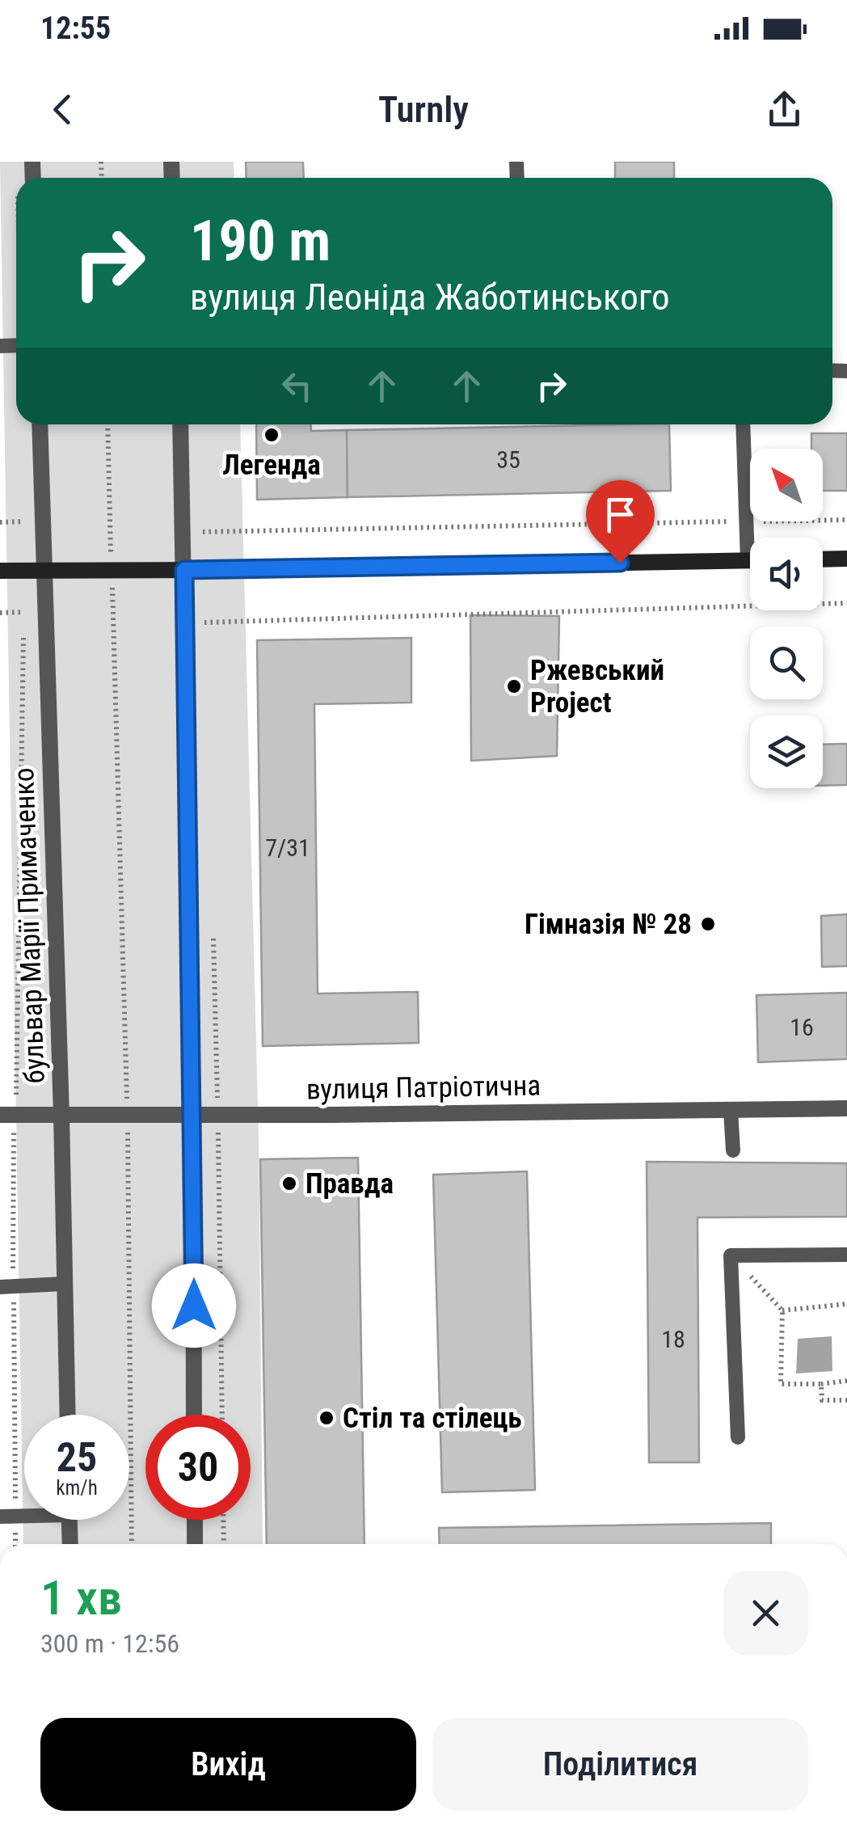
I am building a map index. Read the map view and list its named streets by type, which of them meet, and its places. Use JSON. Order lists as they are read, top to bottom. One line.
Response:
{"streets":{"street":["бульвар Марії Примаченко","вулиця Патріотична"]},"crossings":[["бульвар Марії Примаченко","вулиця Патріотична"]],"places":["Легенда","Ржевський Project","Гімназія № 28","Правда","Стіл та стілець"],"house_numbers":["35","7/31","16","18"],"north":"top left","page":{"status":"12:55","header":"Turnly","turn":["190 m","вулиця Леоніда Жаботинського"],"speed":"25 km/h","limit":"30","heading":["1 хв","300 m · 12:56"],"buttons":["Вихід","Поділитися"]}}
